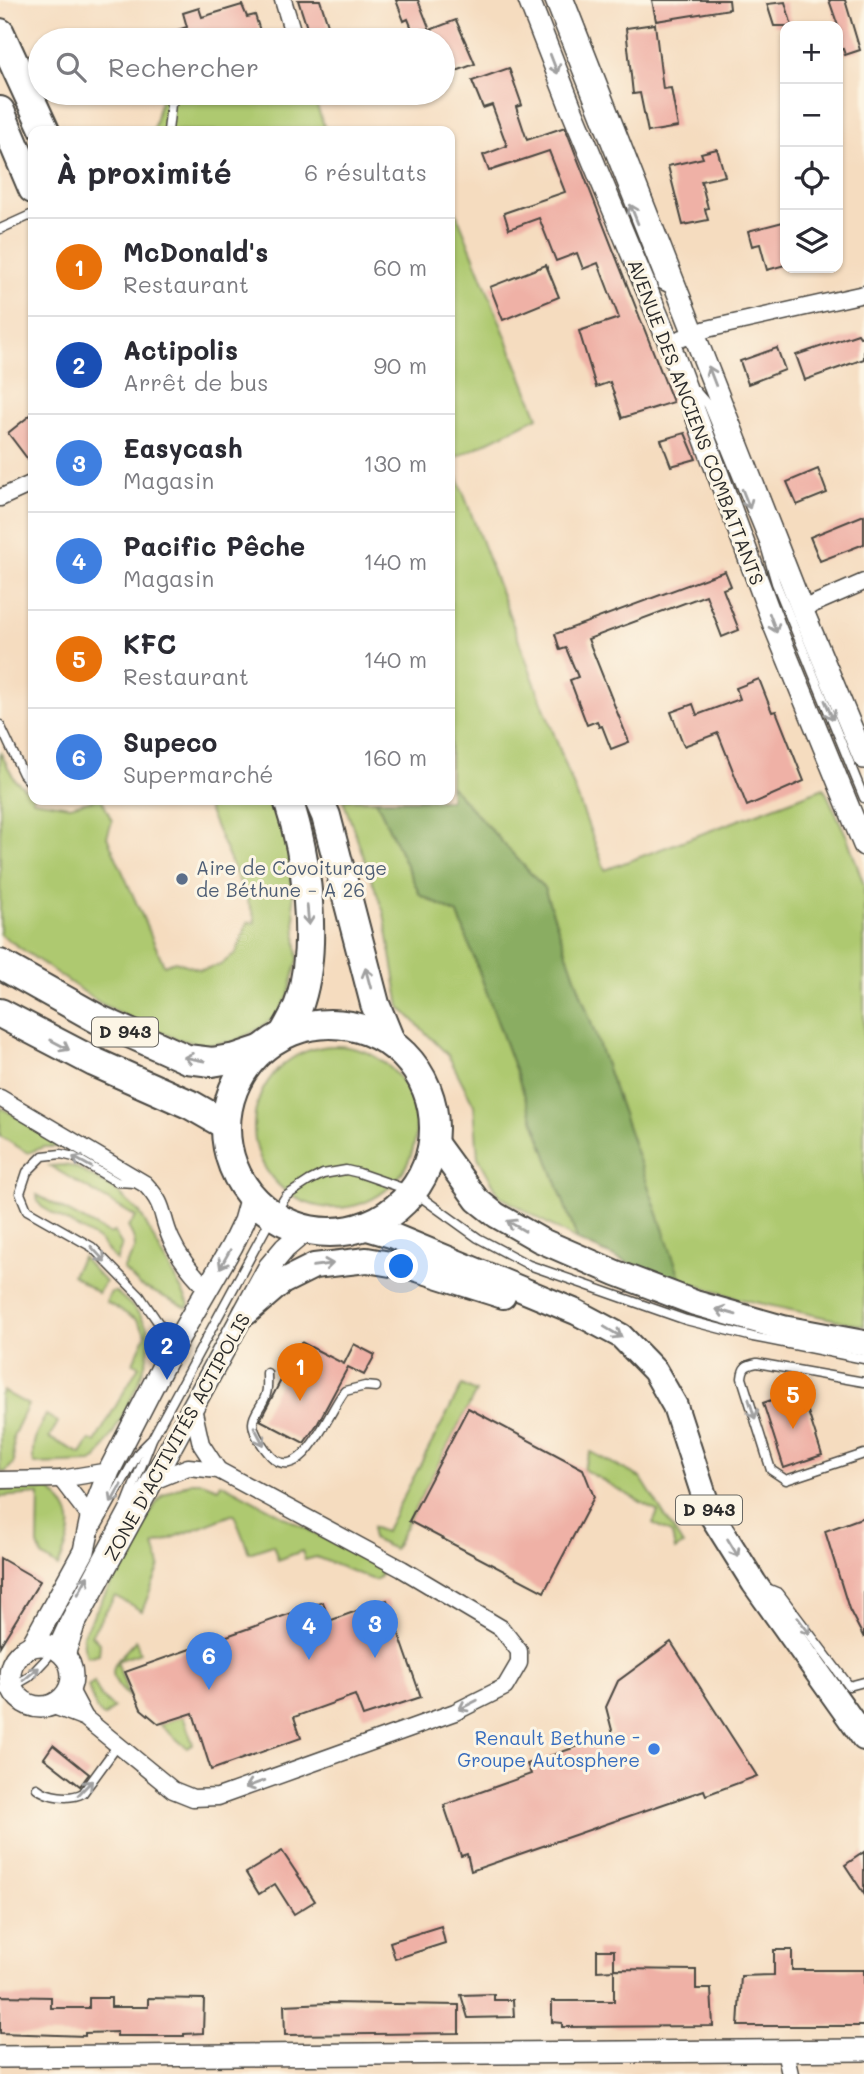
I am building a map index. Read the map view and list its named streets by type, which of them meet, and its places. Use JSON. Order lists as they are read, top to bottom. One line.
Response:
{"streets":{"highway":["D 943"],"street":["AVENUE DES ANCIENS COMBATTANTS","ZONE D'ACTIVITÉS ACTIPOLIS"]},"places":["Aire de Covoiturage de Béthune − A 26","Renault Bethune - Groupe Autosphere"],"page":{"map_buttons":["+","−"],"search":"Rechercher","heading":["À proximité","6 résultats"],"list":[{"mark":"1","name":"McDonald's","note":"Restaurant","value":"60 m"},{"mark":"2","name":"Actipolis","note":"Arrêt de bus","value":"90 m"},{"mark":"3","name":"Easycash","note":"Magasin","value":"130 m"},{"mark":"4","name":"Pacific Pêche","note":"Magasin","value":"140 m"},{"mark":"5","name":"KFC","note":"Restaurant","value":"140 m"},{"mark":"6","name":"Supeco","note":"Supermarché","value":"160 m"}],"pins":["2","1","5","3","4","6"]}}
